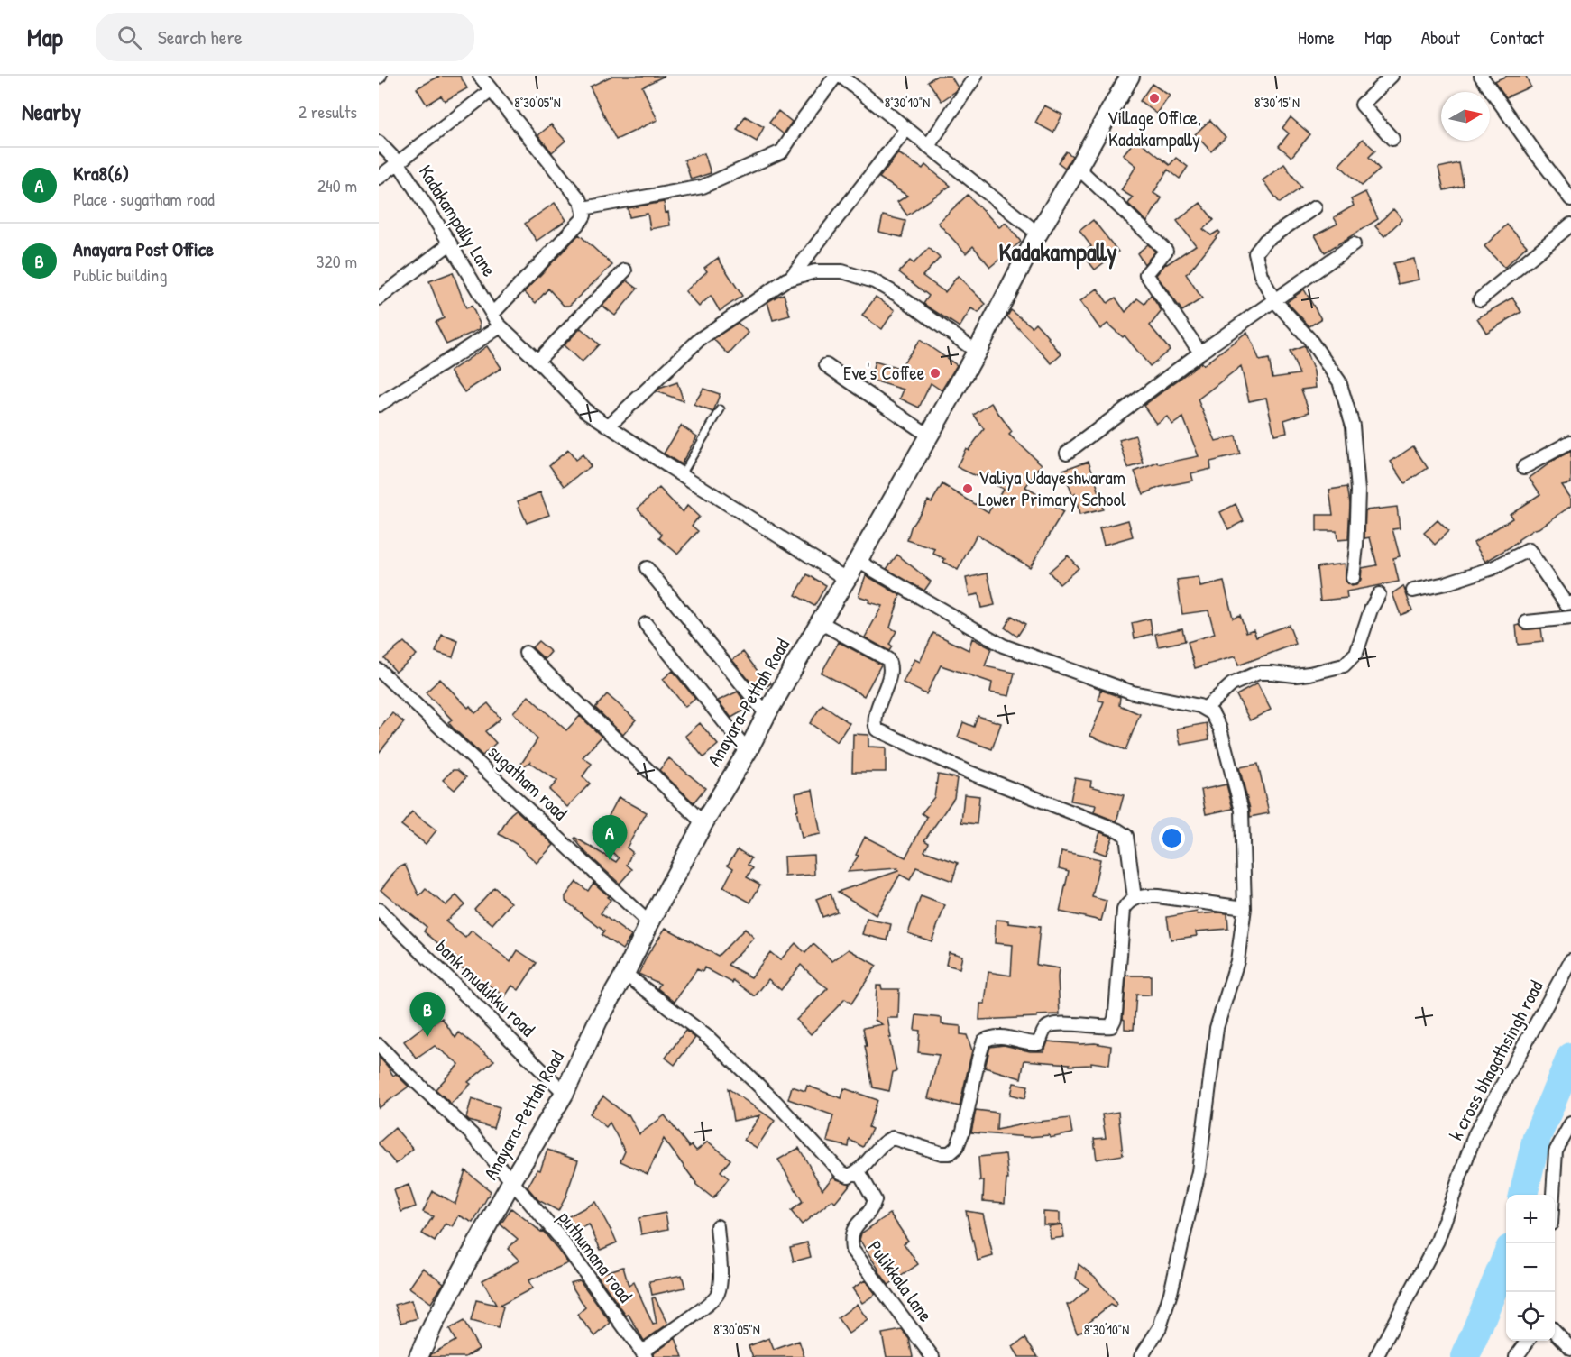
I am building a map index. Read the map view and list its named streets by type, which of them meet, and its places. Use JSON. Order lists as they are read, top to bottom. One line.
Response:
{"streets":{"main road":["Anayara-Pettah Road"],"street":["Kadakampally Lane","sugatham road","bank mudukku road","k cross bhagathsingh road","puthumana road","Pulikkala lane"]},"crossings":[["Kadakampally Lane","Anayara-Pettah Road"],["Anayara-Pettah Road","sugatham road"],["Anayara-Pettah Road","bank mudukku road"],["Anayara-Pettah Road","puthumana road"]],"districts":["Kadakampally"],"places":["Village Office, Kadakampally","Eve's Coffee","Valiya Udayeshwaram Lower Primary School"],"north":"right","page":{"header":"Map","search":"Search here","nav":["Home","Map","About","Contact"],"heading":["Nearby","2 results"],"list":[{"mark":"A","name":"Kra8(6)","note":"Place · sugatham road","value":"240 m"},{"mark":"B","name":"Anayara Post Office","note":"Public building","value":"320 m"}],"pins":["A","B"],"map_buttons":["+","−"]},"coordinates":["8°30'05\"N","8°30'10\"N","8°30'15\"N"]}
